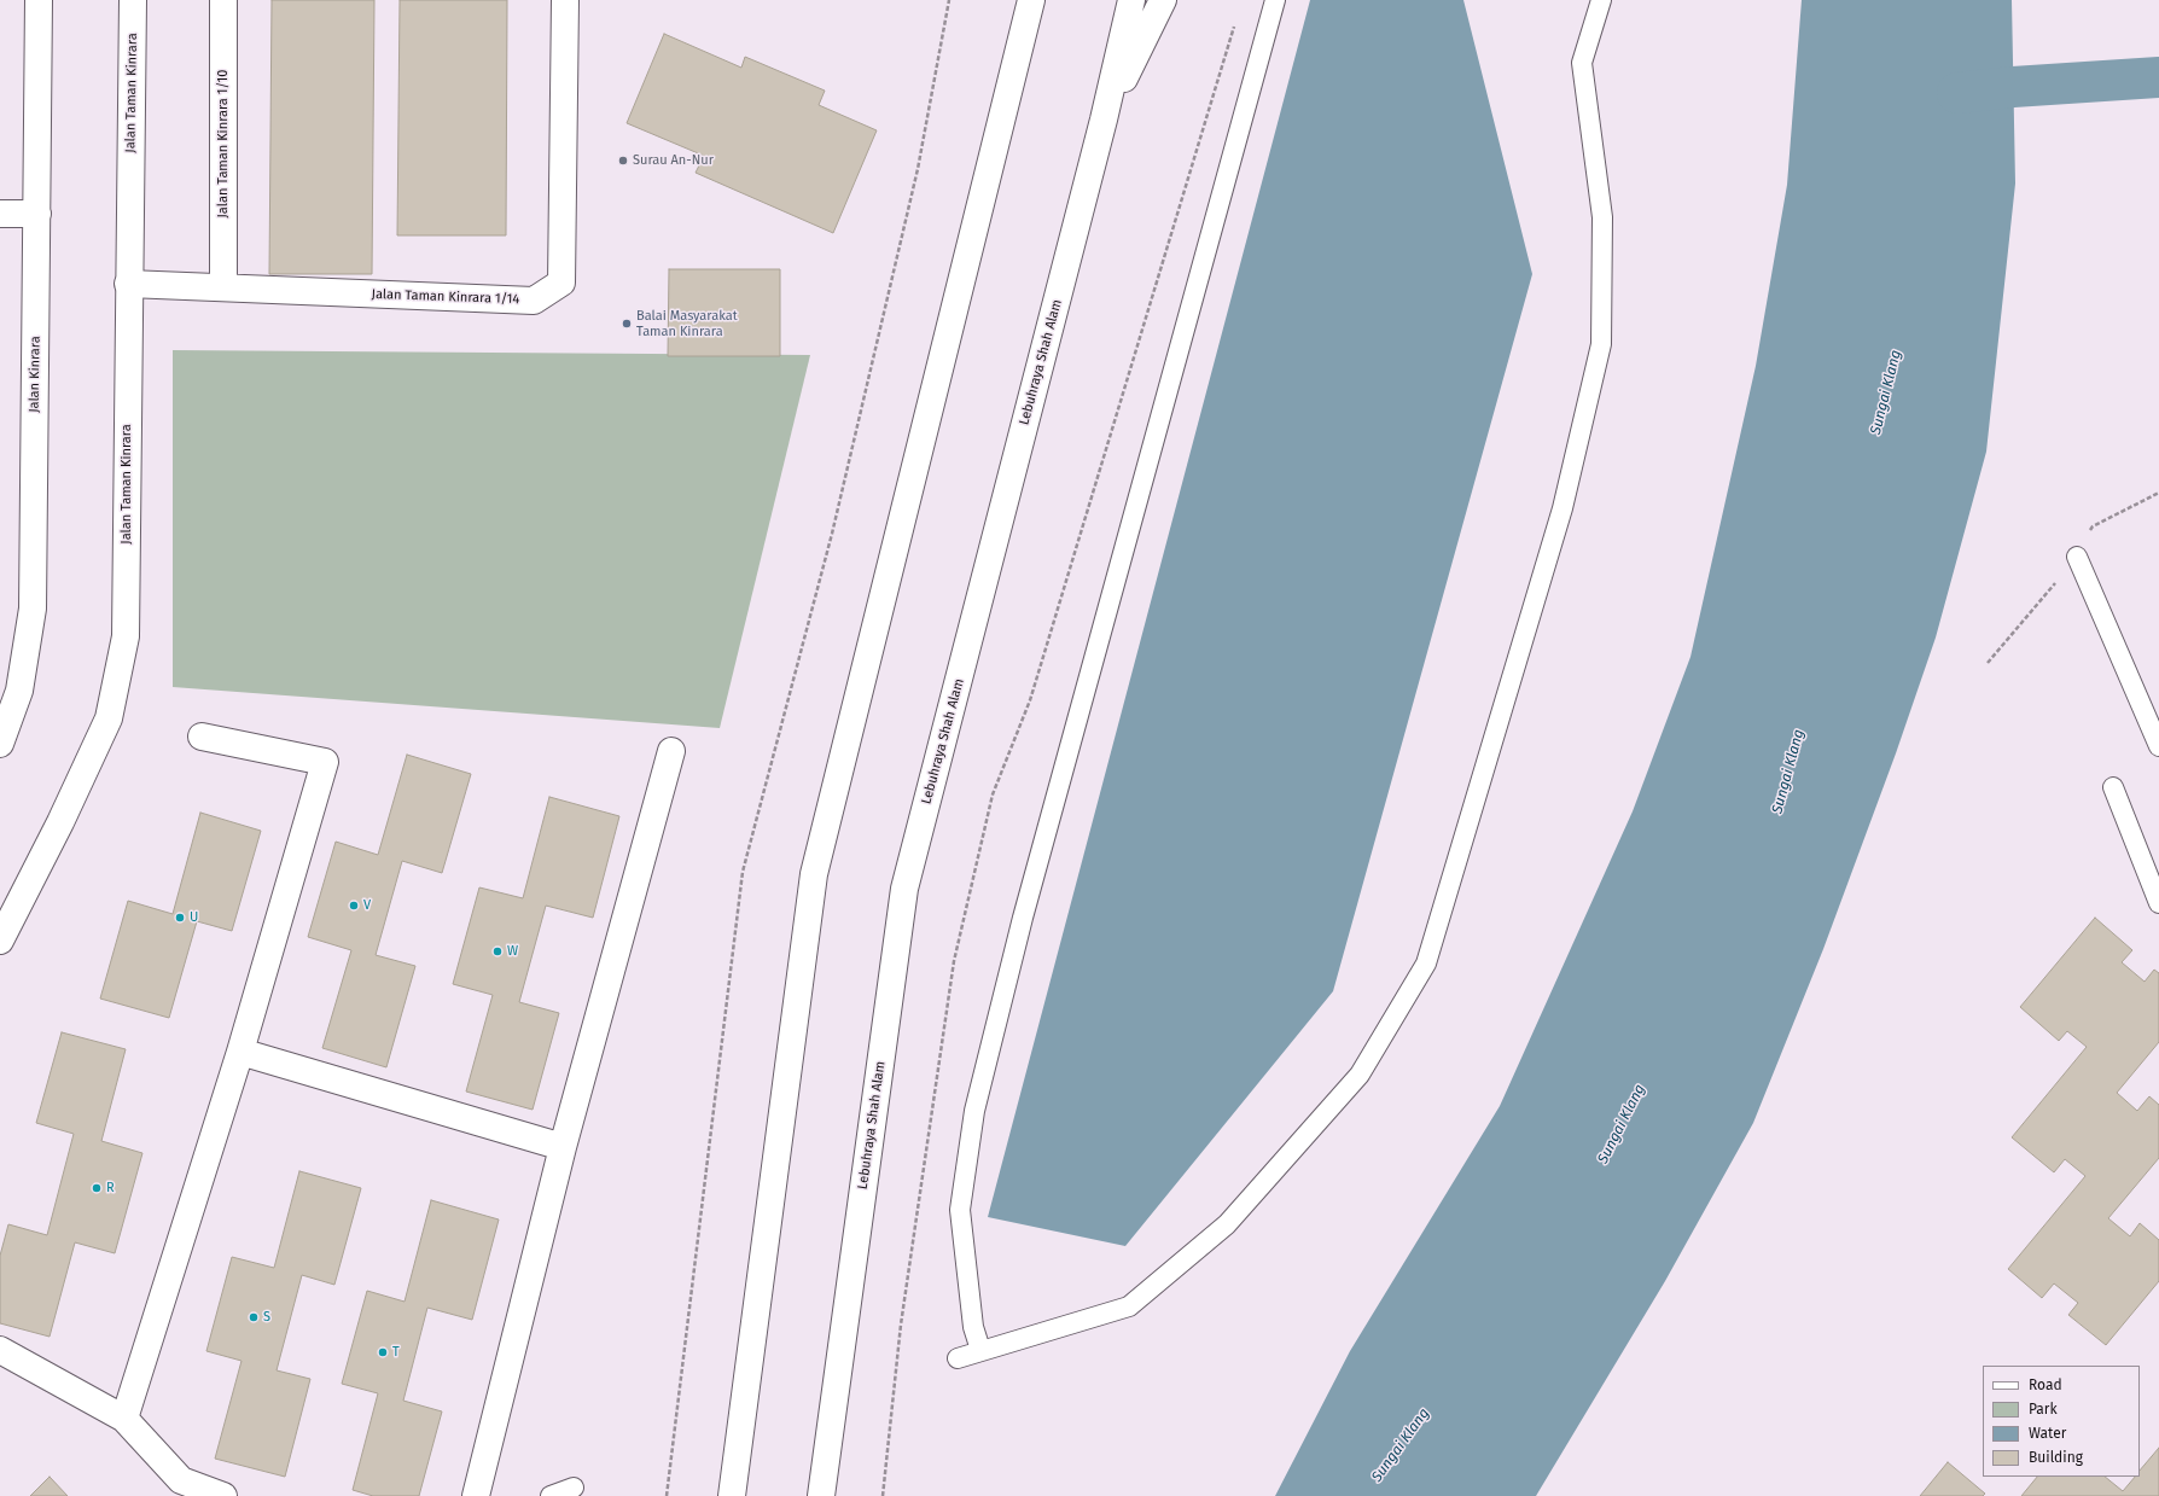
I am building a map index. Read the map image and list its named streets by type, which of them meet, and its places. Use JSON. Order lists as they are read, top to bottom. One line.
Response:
{"streets":{"main road":["Jalan Taman Kinrara","Jalan Taman Kinrara 1/10","Jalan Taman Kinrara 1/14","Lebuhraya Shah Alam","Jalan Kinrara"]},"crossings":[["Jalan Taman Kinrara","Jalan Taman Kinrara 1/14"],["Jalan Taman Kinrara 1/10","Jalan Taman Kinrara 1/14"]],"water":["Sungai Klang"],"places":["Surau An-Nur","Balai Masyarakat Taman Kinrara","V","U","W","R","S","T"],"legend":["Road","Park","Water","Building"]}
